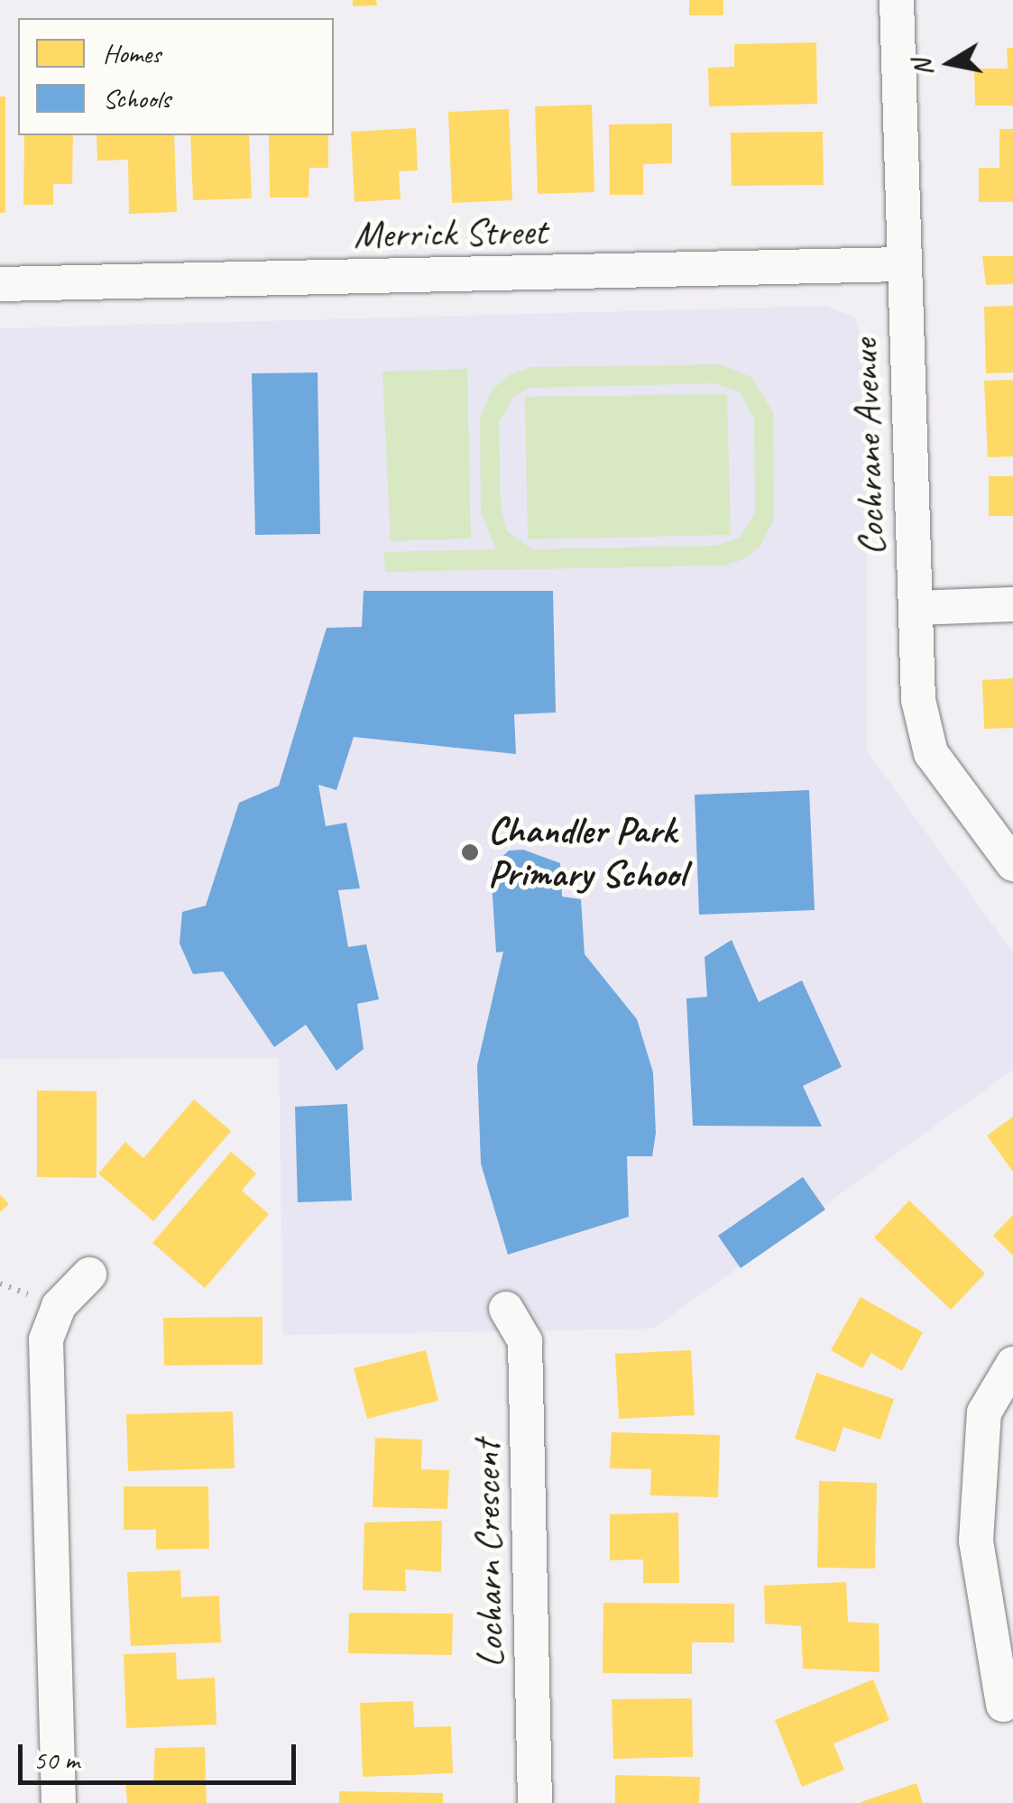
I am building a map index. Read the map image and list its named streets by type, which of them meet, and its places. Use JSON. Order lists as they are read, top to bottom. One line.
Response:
{"streets":{"street":["Merrick Street","Cochrane Avenue","Locharn Crescent"]},"crossings":[["Merrick Street","Cochrane Avenue"]],"places":["Chandler Park Primary School"],"legend":["Homes","Schools"],"scale_bar":"50 m","north":"left"}
